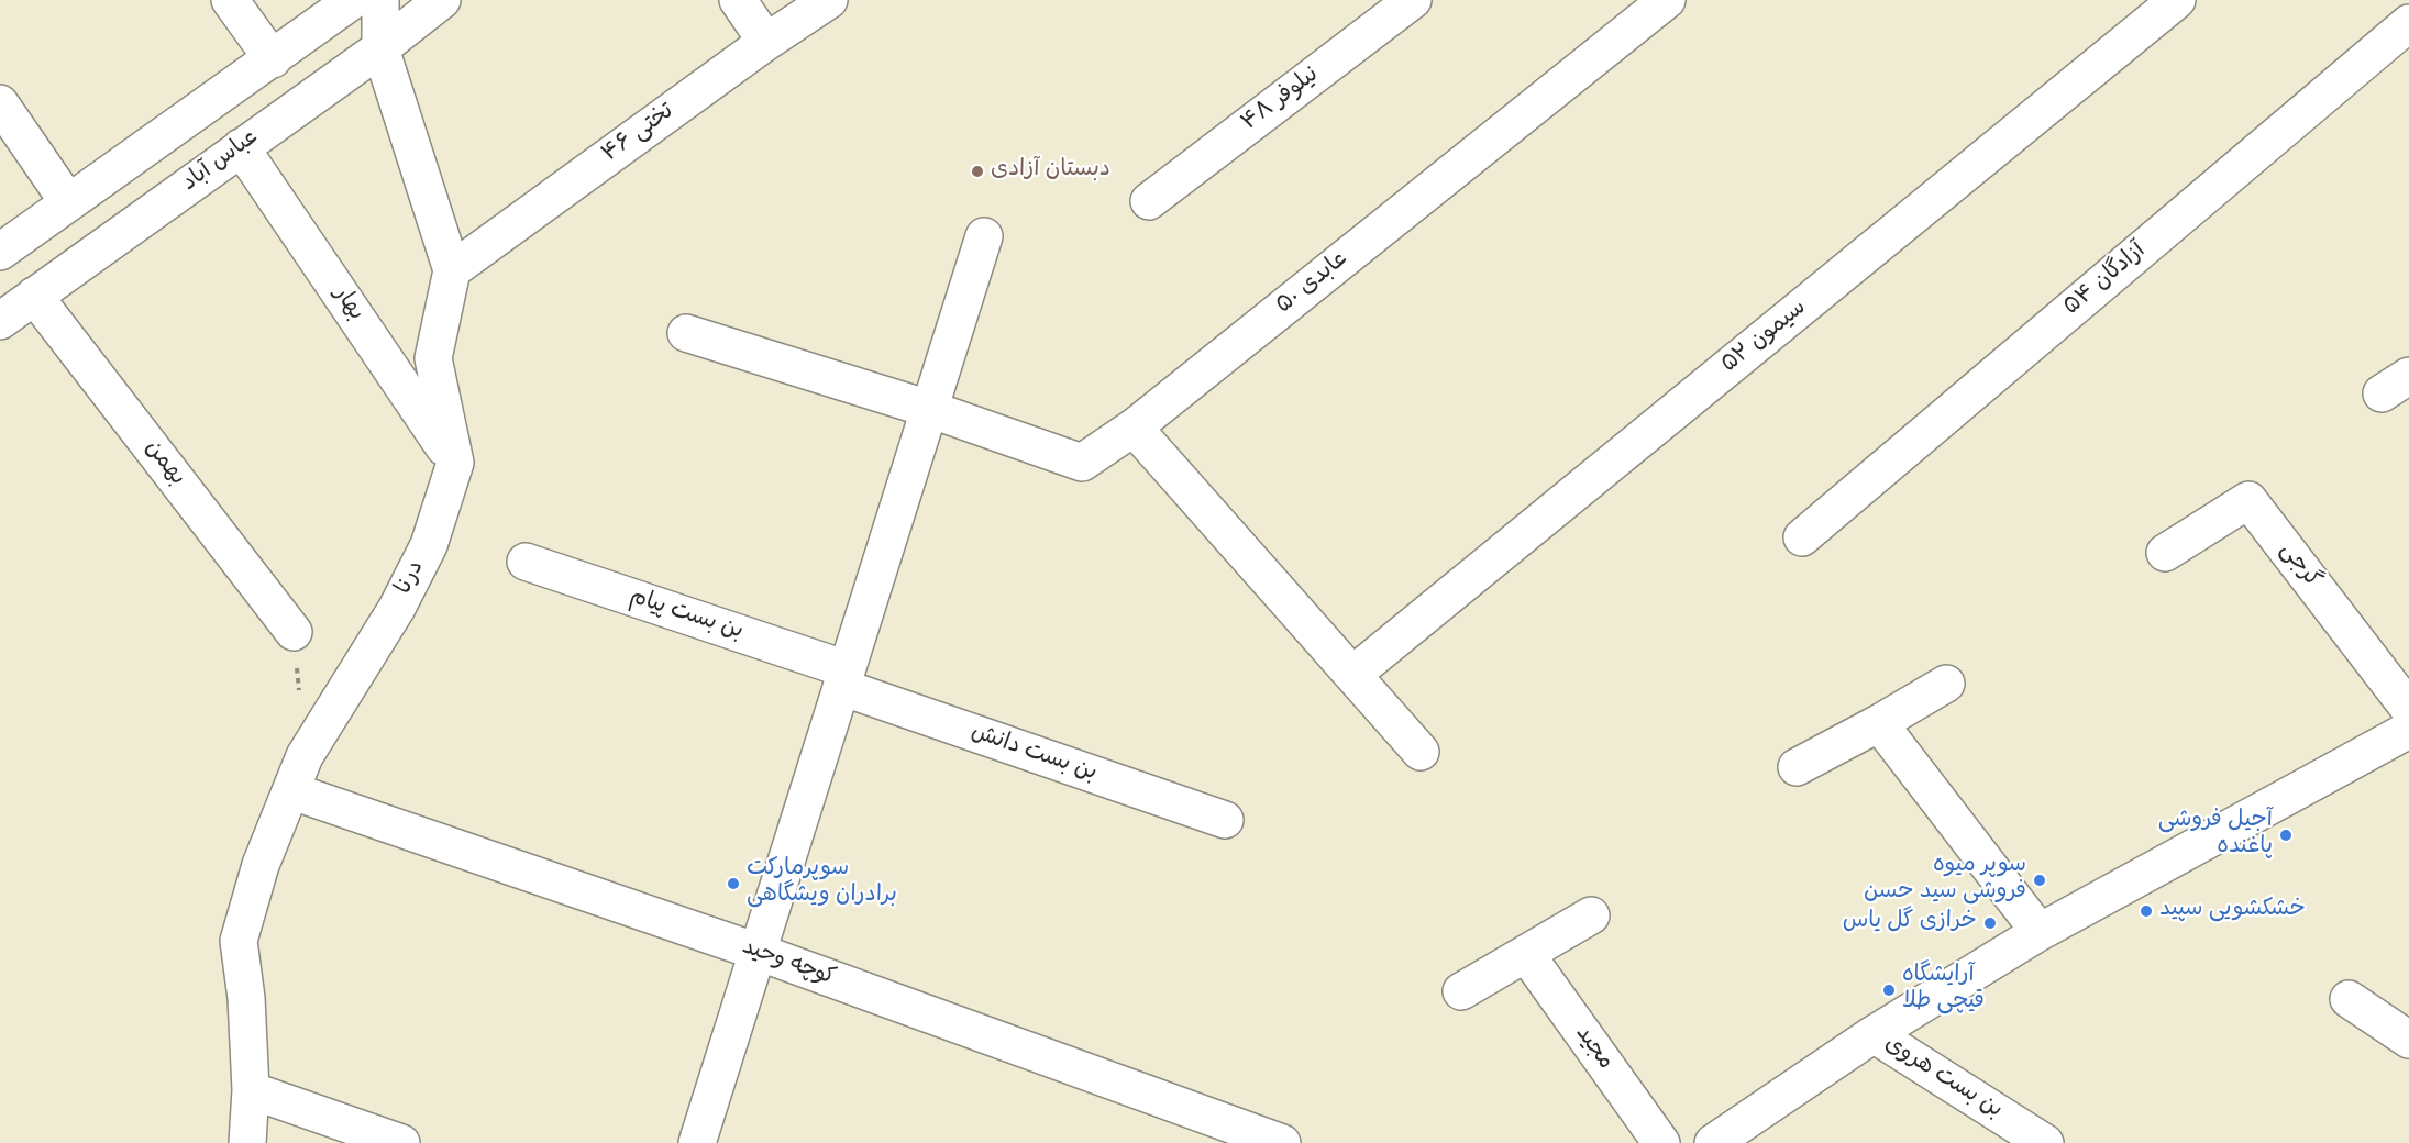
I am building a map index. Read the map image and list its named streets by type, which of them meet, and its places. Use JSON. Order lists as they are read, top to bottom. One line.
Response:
{"streets":{"street":["نیلوفر ۴۸","تختی ۴۶","عباس آباد","آزادگان ۵۴","عابدی ۵۰","بهار","سیمون ۵۲","بهمن","گرجی","درنا","بن بست پیام","بن بست دانش","کوچه وحید","مجید","بن بست هروی"]},"crossings":[["تختی ۴۶","درنا"],["عباس آباد","بهار"],["عباس آباد","بهمن"],["عباس آباد","درنا"],["بهار","درنا"],["درنا","کوچه وحید"],["بن بست پیام","بن بست دانش"]],"places":["دبستان آزادی","آجیل فروشی پاغنده","سوپر میوه فروشی سید حسن","سوپرمارکت برادران ویشگاهی","خشکشویی سپید","خرازی گل یاس","آرایشگاه قیچی طلا"]}
